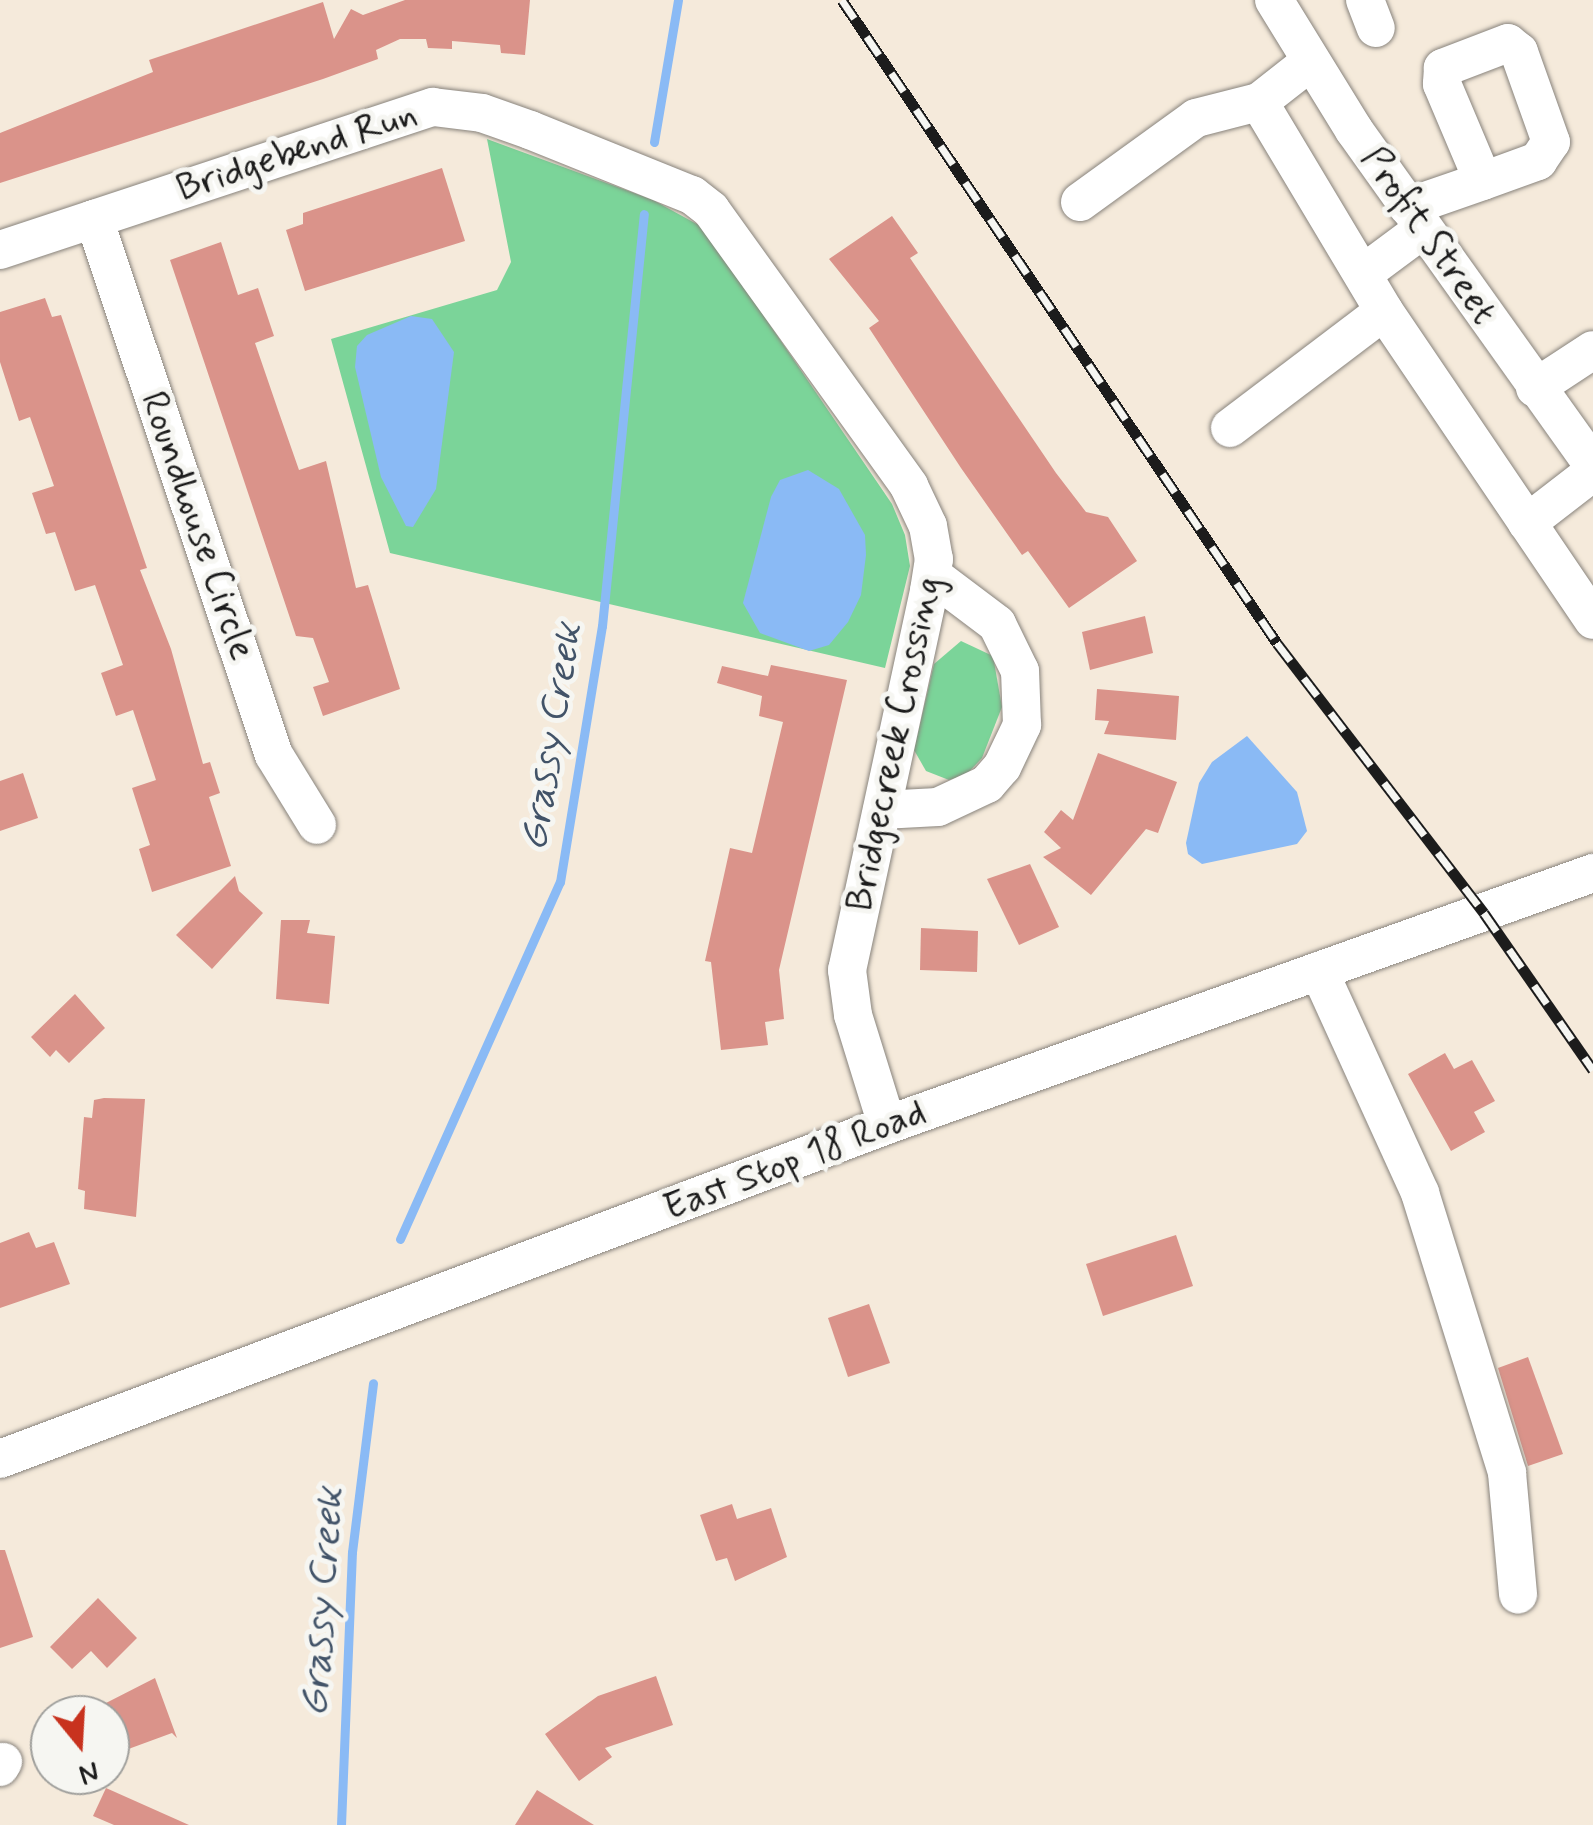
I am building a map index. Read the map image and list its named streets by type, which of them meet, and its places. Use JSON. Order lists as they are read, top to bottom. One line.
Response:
{"streets":{"street":["Bridgebend Run","Profit Street","Roundhouse Circle","Bridgecreek Crossing","East Stop 18 Road"]},"crossings":[["Bridgebend Run","Roundhouse Circle"],["Bridgebend Run","Bridgecreek Crossing"],["Bridgecreek Crossing","East Stop 18 Road"]],"water":["Grassy Creek"],"north":"bottom"}
